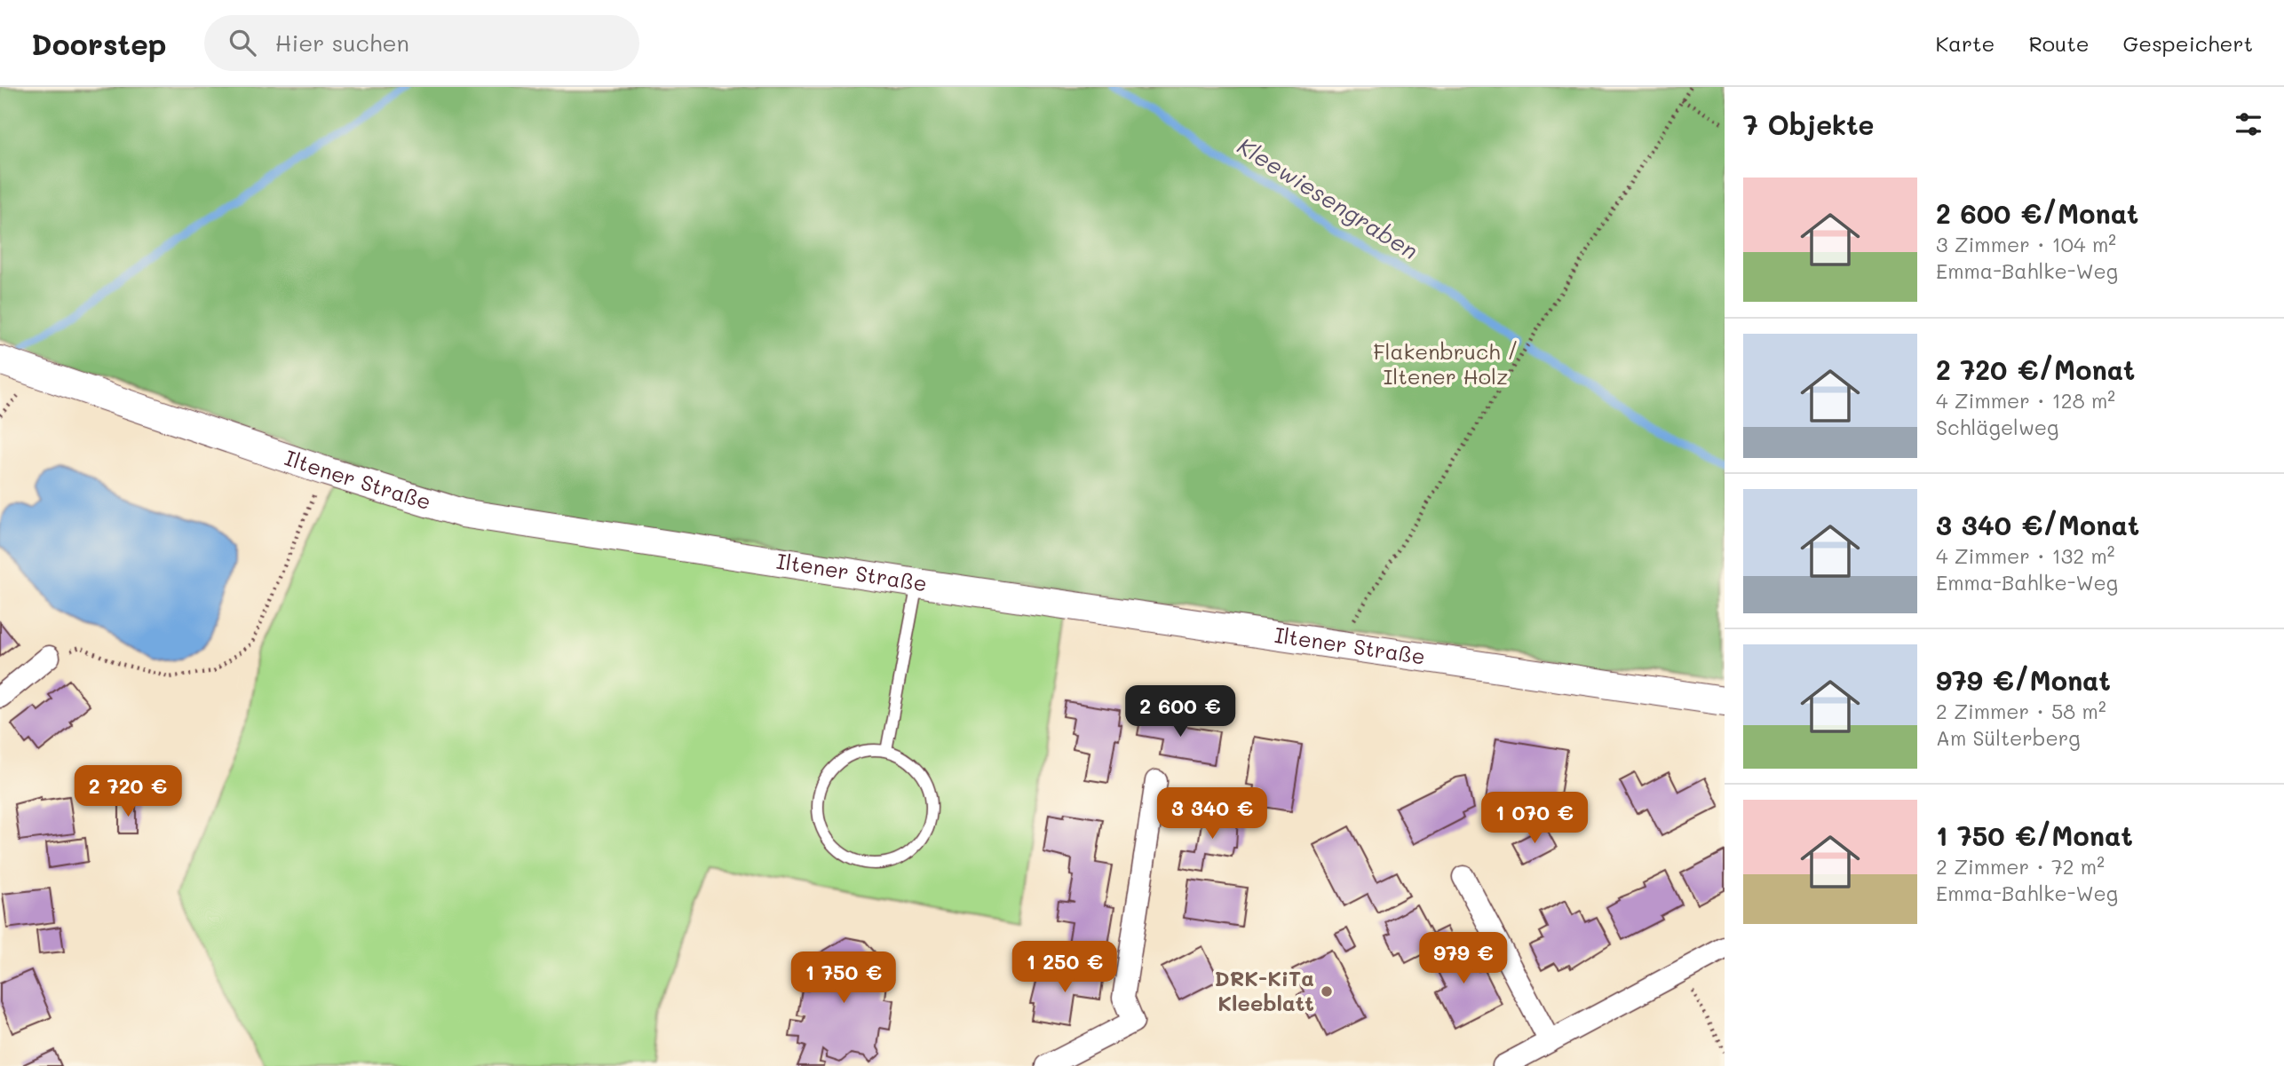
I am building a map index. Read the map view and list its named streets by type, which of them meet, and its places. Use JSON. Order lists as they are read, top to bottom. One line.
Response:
{"streets":{"street":["Iltener Straße"]},"water":["Kleewiesengraben"],"parks":["Flakenbruch / Iltener Holz"],"places":["DRK-KiTa Kleeblatt"],"page":{"header":"Doorstep","search":"Hier suchen","nav":["Karte","Route","Gespeichert"],"heading":"7 Objekte","list":[{"name":"2 600 €/Monat","note":"3 Zimmer · 104 m² · Emma-Bahlke-Weg"},{"name":"2 720 €/Monat","note":"4 Zimmer · 128 m² · Schlägelweg"},{"name":"3 340 €/Monat","note":"4 Zimmer · 132 m² · Emma-Bahlke-Weg"},{"name":"979 €/Monat","note":"2 Zimmer · 58 m² · Am Sülterberg"},{"name":"1 750 €/Monat","note":"2 Zimmer · 72 m² · Emma-Bahlke-Weg"}],"price":["2 600 €","2 720 €","3 340 €","1 070 €","979 €","1 250 €","1 750 €"]}}
